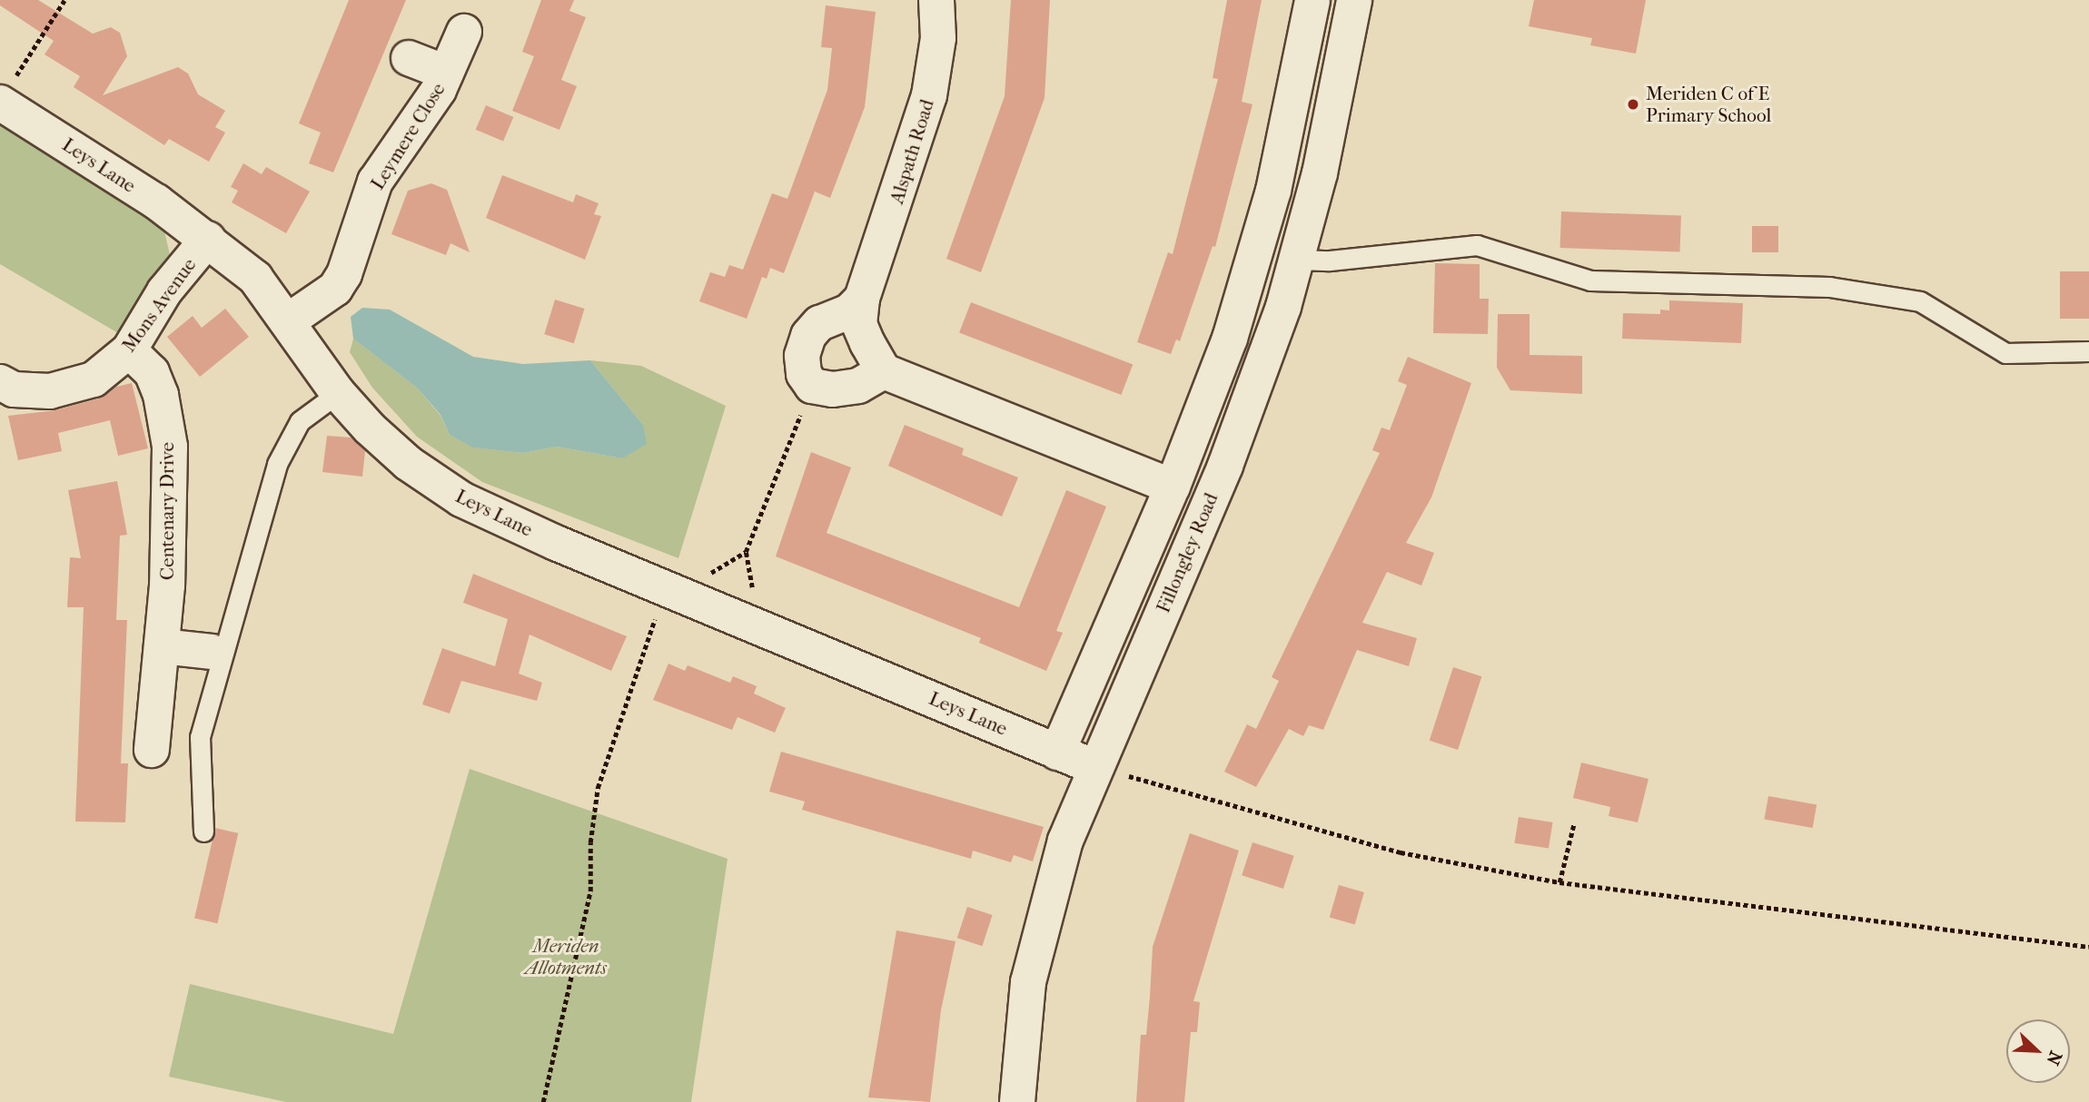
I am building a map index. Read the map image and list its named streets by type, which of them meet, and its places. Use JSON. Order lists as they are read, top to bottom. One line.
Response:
{"streets":{"street":["Leymere Close","Alspath Road","Leys Lane","Mons Avenue","Centenary Drive","Fillongley Road"]},"crossings":[["Leymere Close","Leys Lane"],["Leys Lane","Mons Avenue"],["Leys Lane","Fillongley Road"],["Mons Avenue","Centenary Drive"]],"parks":["Meriden Allotments"],"places":["Meriden C of E Primary School"],"north":"bottom right"}
